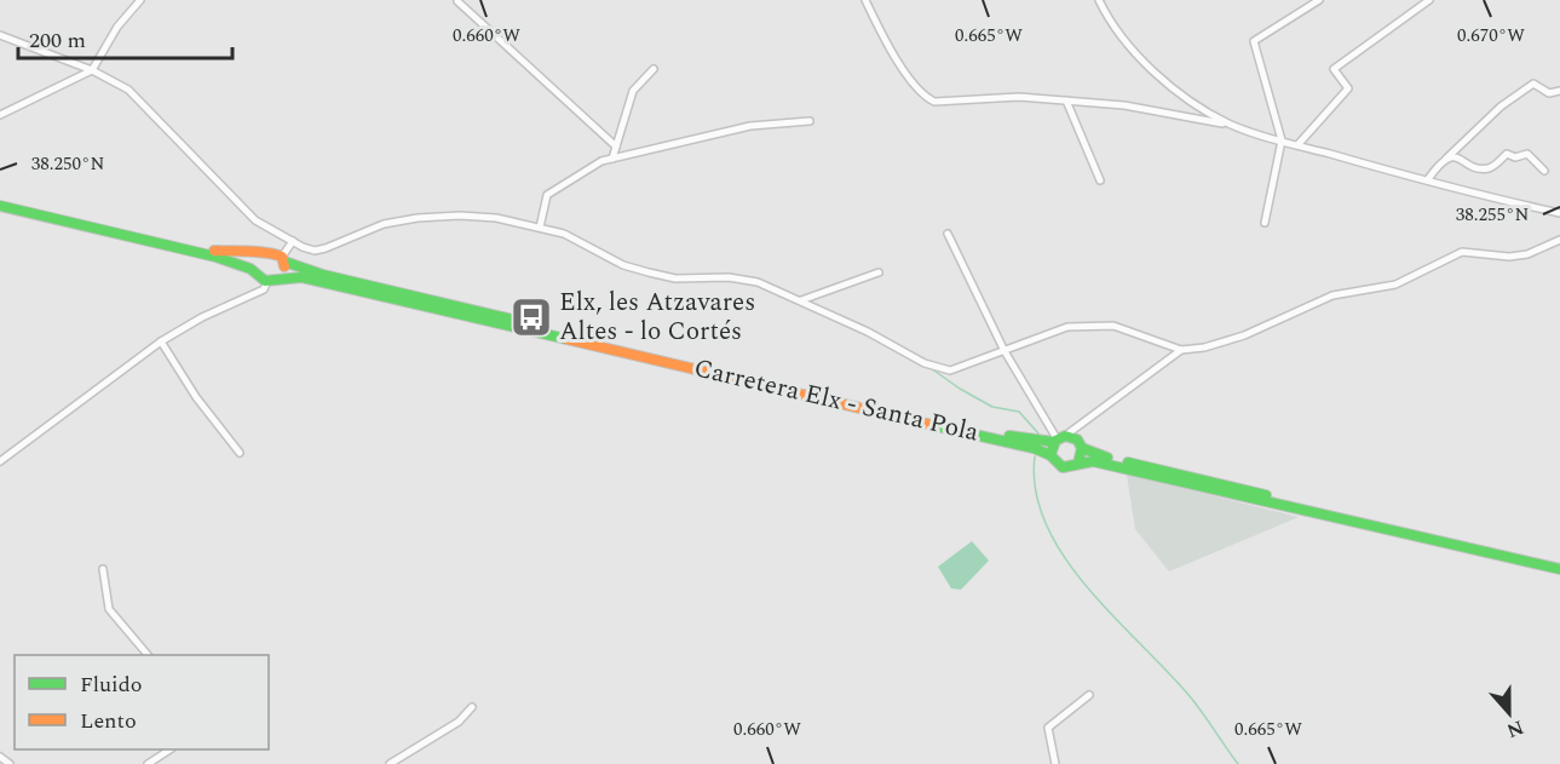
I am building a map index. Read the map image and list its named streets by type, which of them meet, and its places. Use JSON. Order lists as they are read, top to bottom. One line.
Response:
{"streets":{"main road":["Carretera Elx - Santa Pola"]},"places":{"bus stop":["Elx, les Atzavares Altes - lo Cortés"]},"legend":["Fluido","Lento"],"scale_bar":"200 m","north":"bottom","coordinates":["0.660°W","0.665°W","0.670°W","38.250°N","38.255°N"]}
